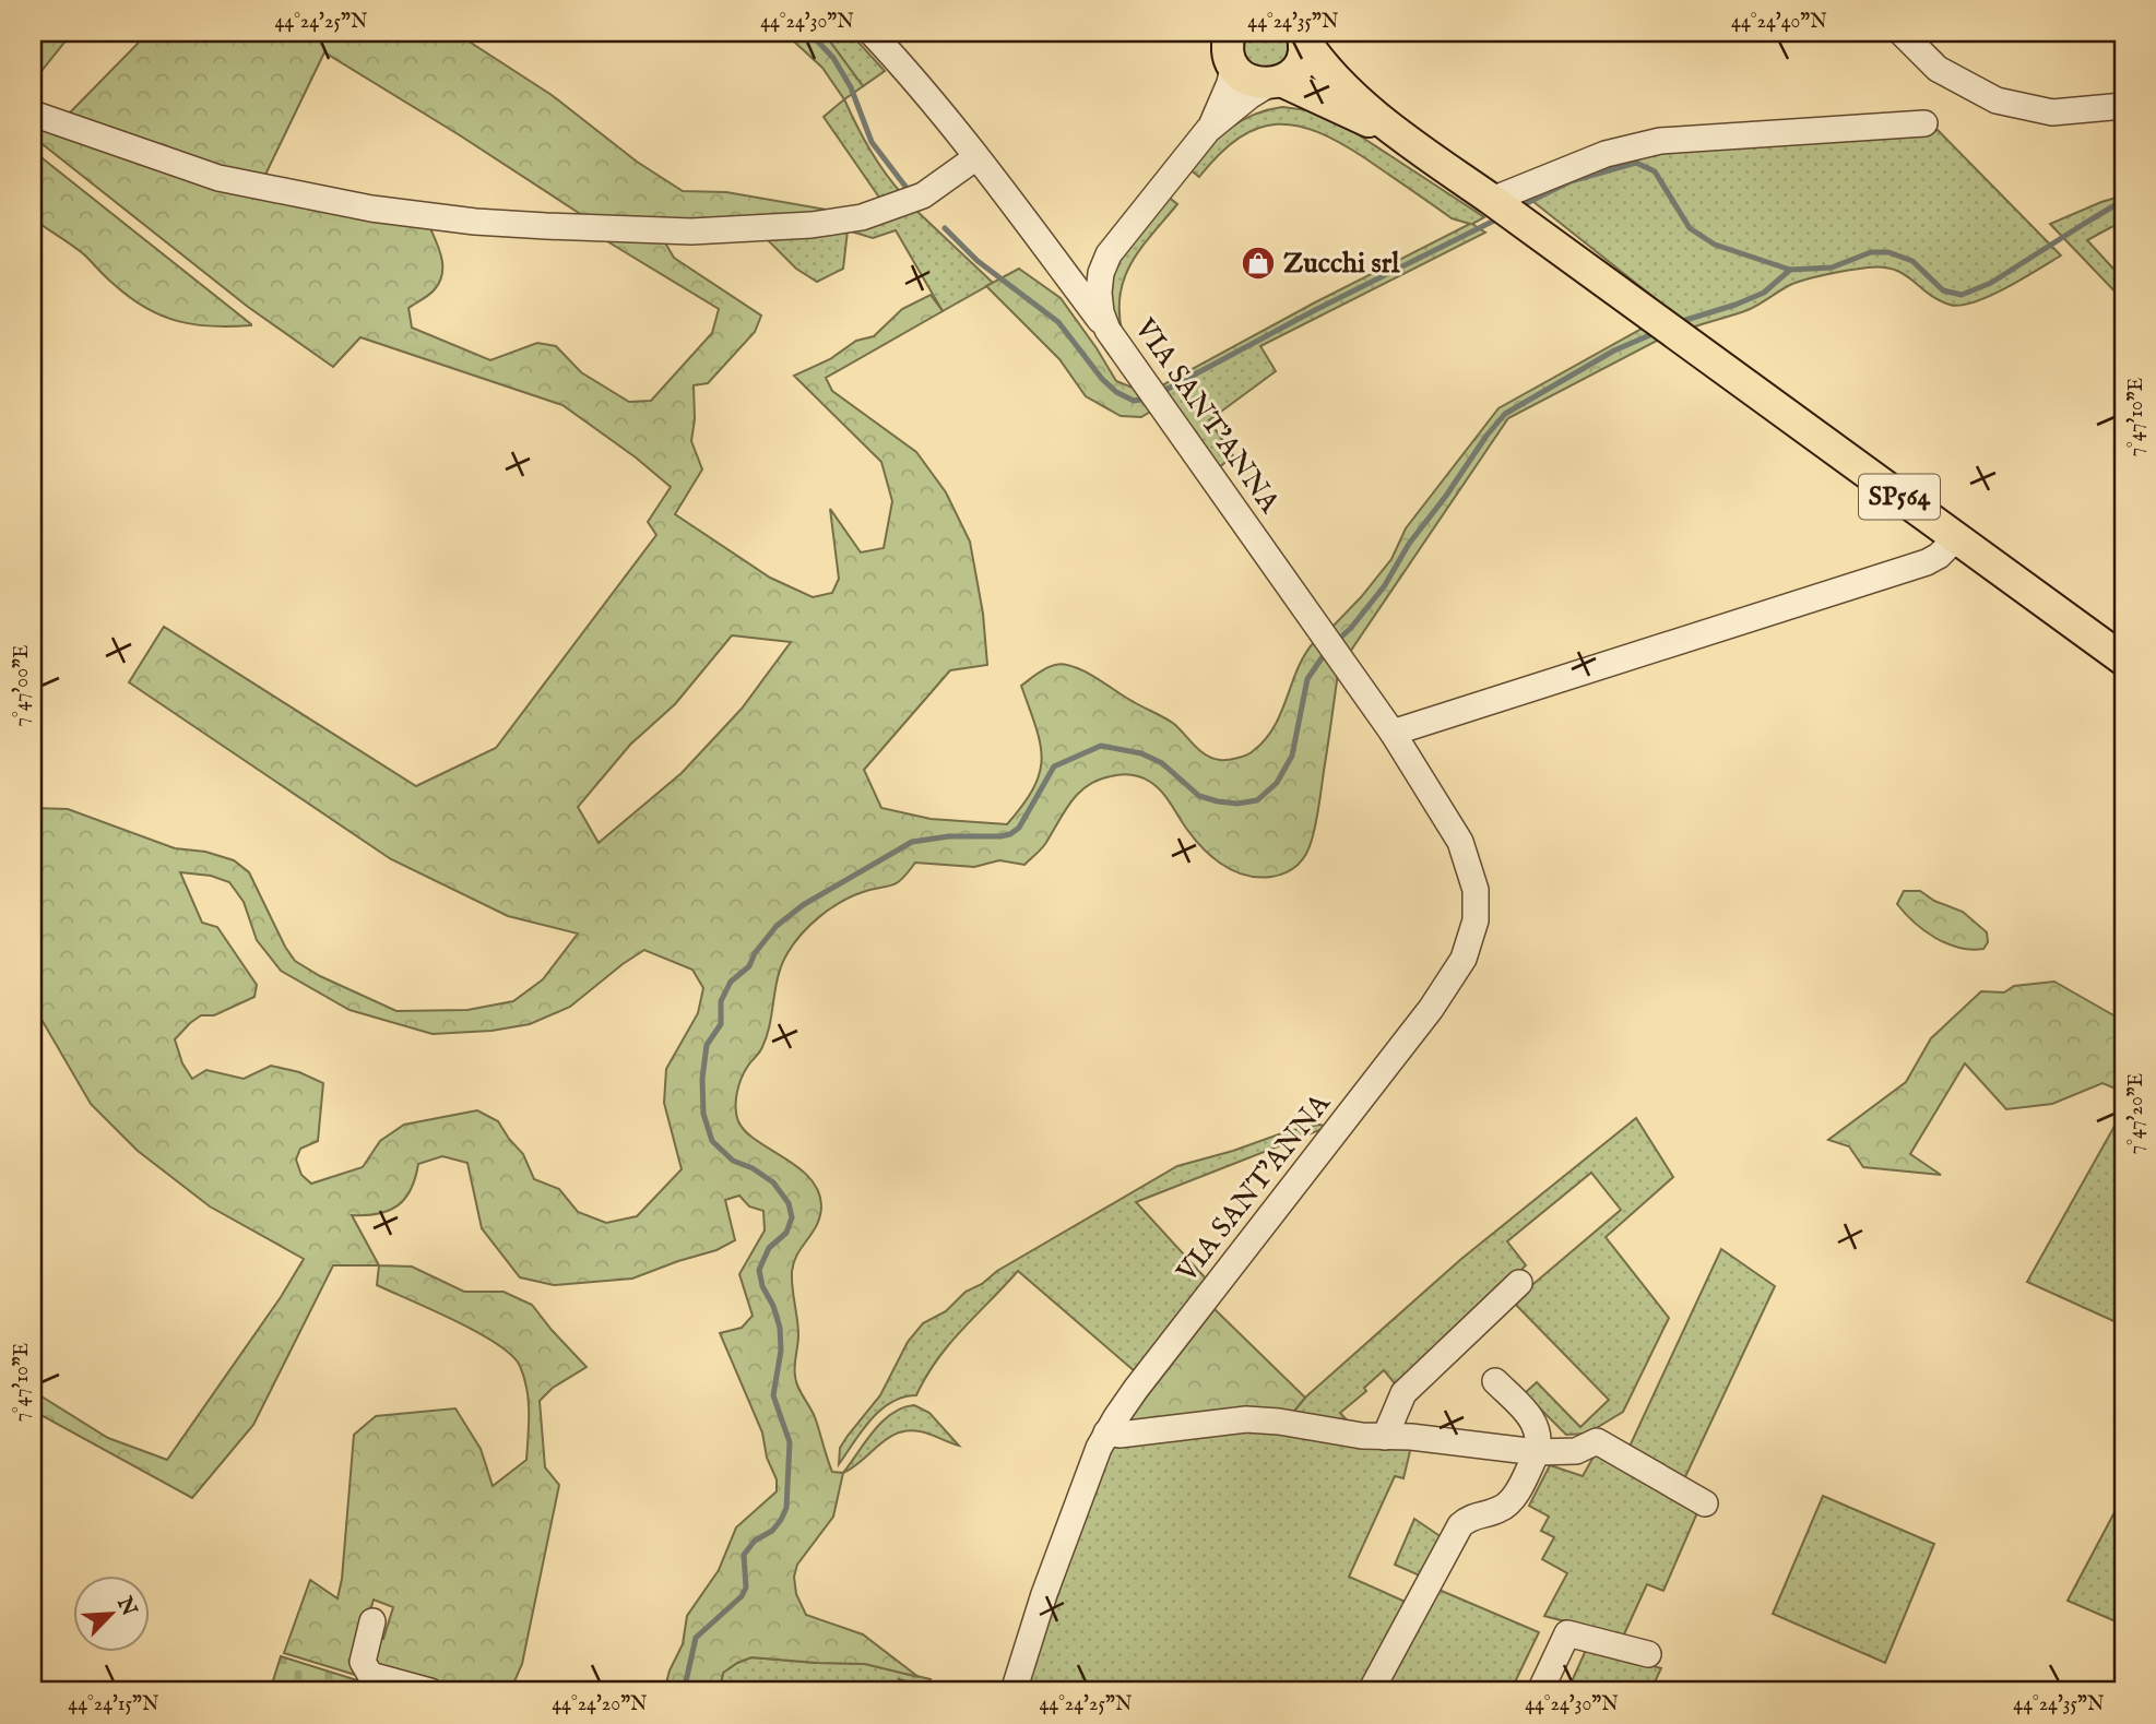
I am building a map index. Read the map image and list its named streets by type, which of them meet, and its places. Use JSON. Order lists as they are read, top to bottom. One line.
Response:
{"streets":{"main road":["SP564"],"street":["VIA SANT'ANNA"]},"crossings":[["VIA SANT'ANNA","SP564"]],"places":{"shop":["Zucchi srl"]},"north":"top right","coordinates":["44°24'25\"N","44°24'30\"N","44°24'35\"N","44°24'40\"N","7°47'10\"E","7°47'00\"E","7°47'20\"E","44°24'15\"N","44°24'20\"N"]}
